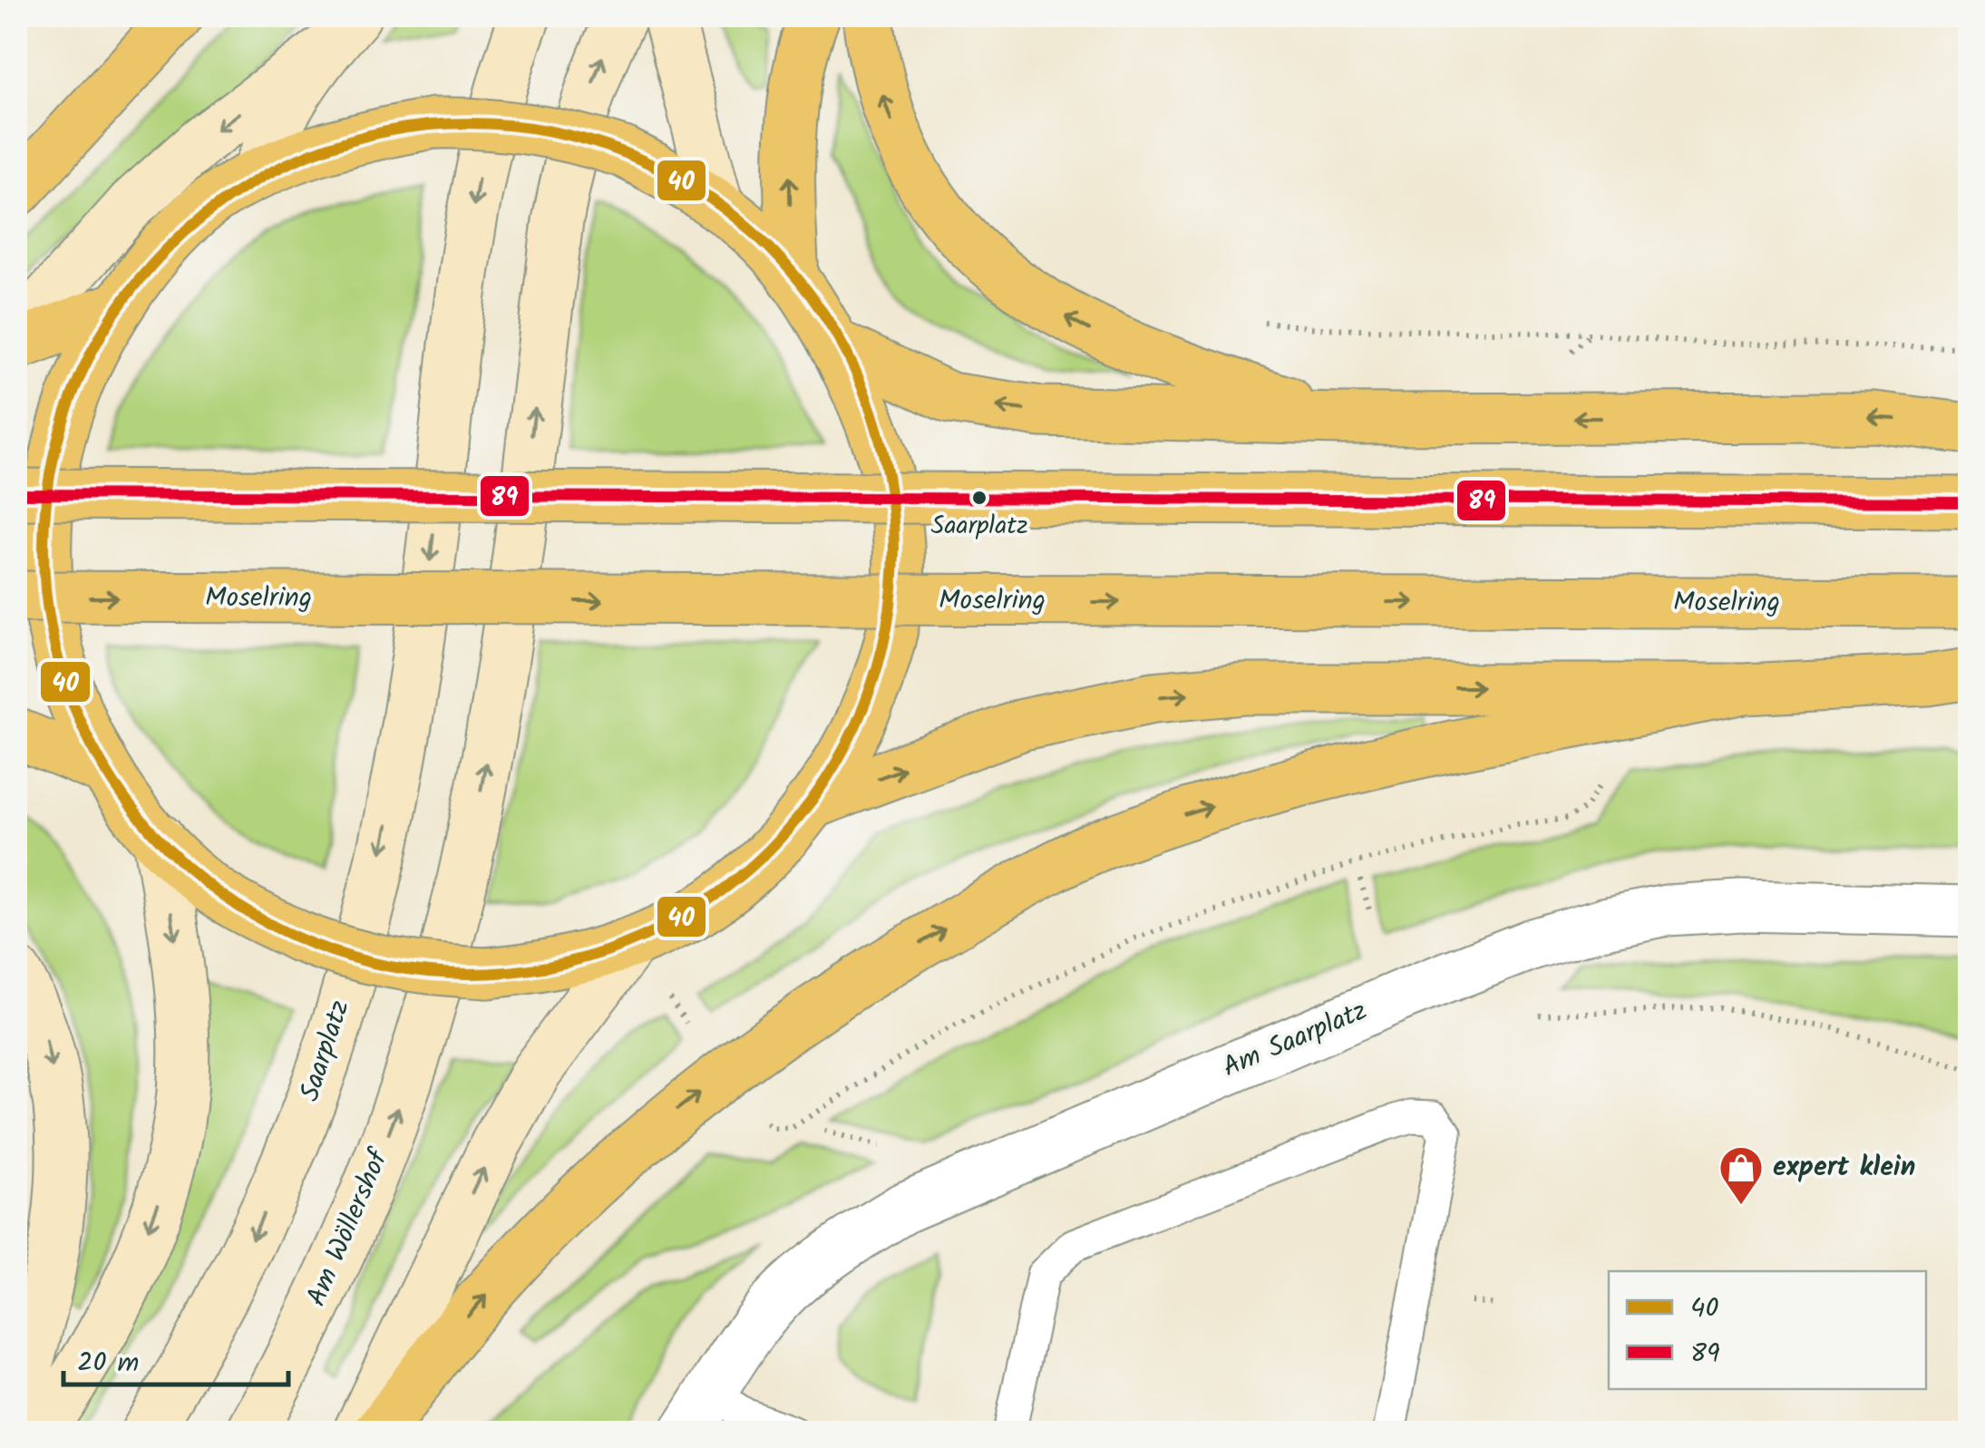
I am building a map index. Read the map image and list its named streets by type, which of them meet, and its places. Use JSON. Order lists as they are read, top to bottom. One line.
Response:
{"streets":{"main road":["Moselring"],"street":["Am Saarplatz","Saarplatz","Am Wöllershof"]},"places":{"other":["Saarplatz"],"shop":["expert klein"]},"lines":["transit line 40","transit line 89"],"legend":["40","89"],"scale_bar":"20 m"}
